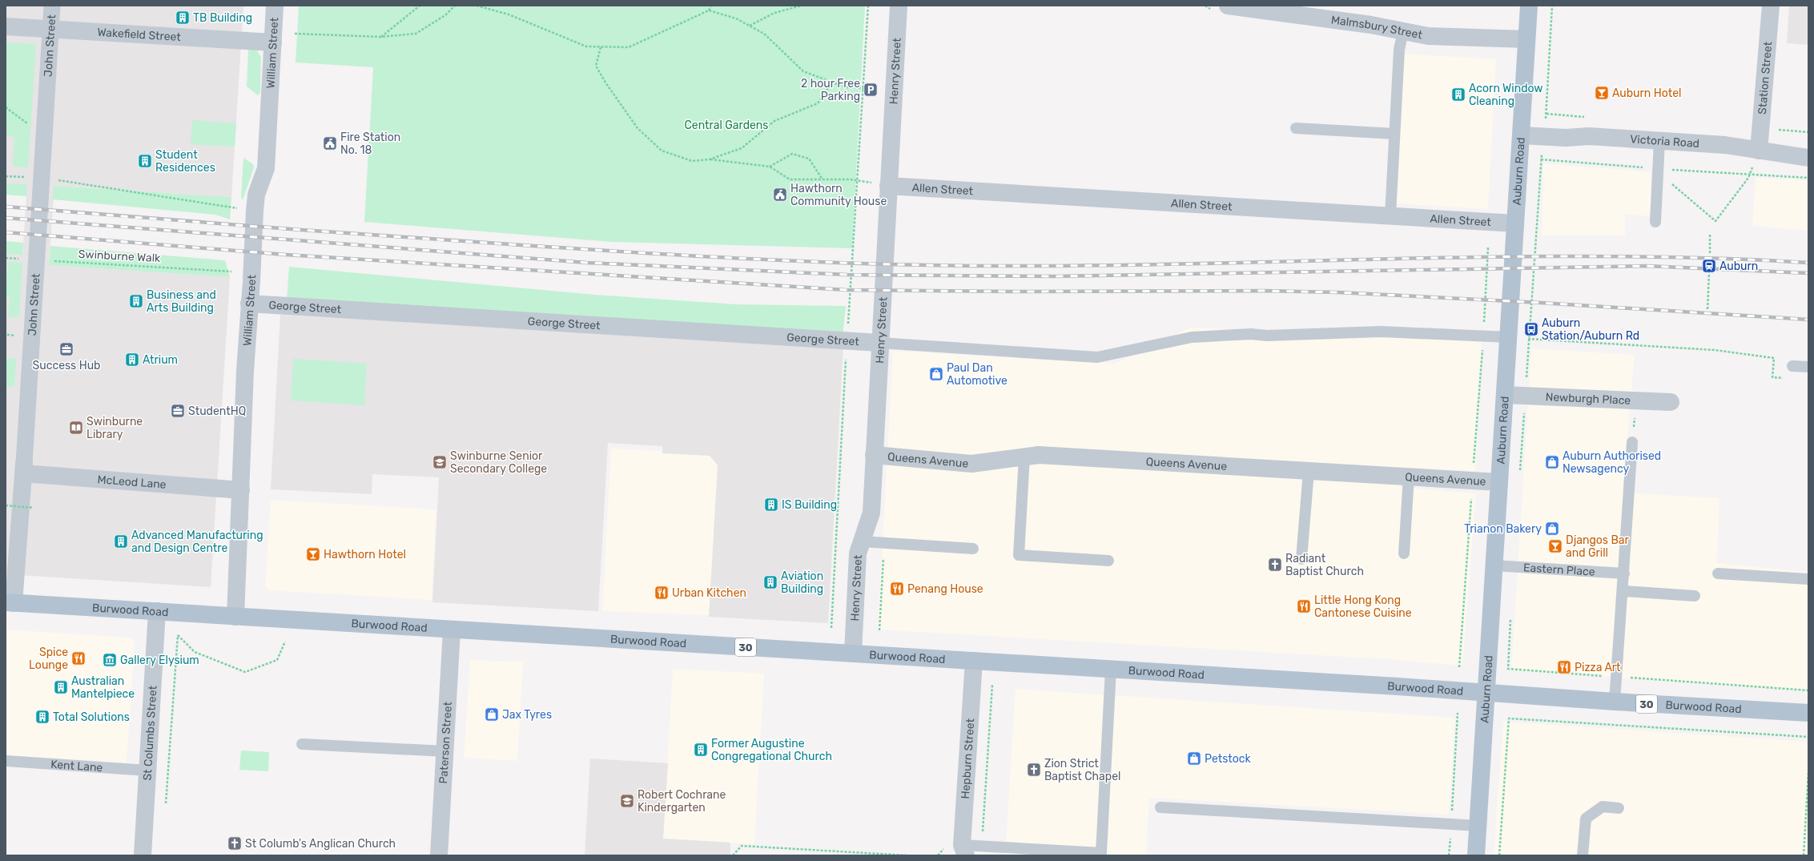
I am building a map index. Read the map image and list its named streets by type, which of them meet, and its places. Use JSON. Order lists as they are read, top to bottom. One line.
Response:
{"streets":{"main road":["Auburn Road","Burwood Road","30"],"street":["Malmsbury Street","Wakefield Street","John Street","William Street","Henry Street","Station Street","Victoria Road","Allen Street","George Street","Newburgh Place","Queens Avenue","McLeod Lane","St Columbs Street","Paterson Street","Hepburn Street"],"lane":["Eastern Place","Kent Lane"],"path":["Swinburne Walk"]},"crossings":[["Malmsbury Street","Auburn Road"],["Wakefield Street","John Street"],["Wakefield Street","William Street"],["John Street","Swinburne Walk"],["John Street","McLeod Lane"],["John Street","Burwood Road"],["William Street","George Street"],["William Street","McLeod Lane"],["William Street","Burwood Road"],["Henry Street","Allen Street"],["Henry Street","George Street"],["Henry Street","Queens Avenue"],["Henry Street","Burwood Road"],["Station Street","Victoria Road"],["Victoria Road","Auburn Road"],["Auburn Road","Allen Street"],["Auburn Road","Newburgh Place"],["Auburn Road","Queens Avenue"],["Auburn Road","Eastern Place"],["Auburn Road","Burwood Road"],["Burwood Road","St Columbs Street"],["Burwood Road","Paterson Street"],["Burwood Road","Hepburn Street"],["St Columbs Street","Kent Lane"]],"parks":["Central Gardens"],"places":{"building":["TB Building","Acorn Window Cleaning","Student Residences","Business and Arts Building","Atrium","IS Building","Advanced Manufacturing and Design Centre","Aviation Building","Australian Mantelpiece","Total Solutions","Former Augustine Congregational Church"],"parking":["2 hour Free Parking"],"bar":["Auburn Hotel","Djangos Bar and Grill","Hawthorn Hotel"],"public building":["Fire Station No. 18","Hawthorn Community House"],"station":["Auburn"],"bus stop":["Auburn Station/Auburn Rd"],"office":["Success Hub","StudentHQ"],"shop":["Paul Dan Automotive","Auburn Authorised Newsagency","Trianon Bakery","Jax Tyres","Petstock"],"library":["Swinburne Library"],"school or university":["Swinburne Senior Secondary College","Robert Cochrane Kindergarten"],"church":["Radiant Baptist Church","Zion Strict Baptist Chapel","St Columb's Anglican Church"],"restaurant":["Penang House","Urban Kitchen","Little Hong Kong Cantonese Cuisine","Spice Lounge","Pizza Art"],"museum":["Gallery Elysium"]}}
